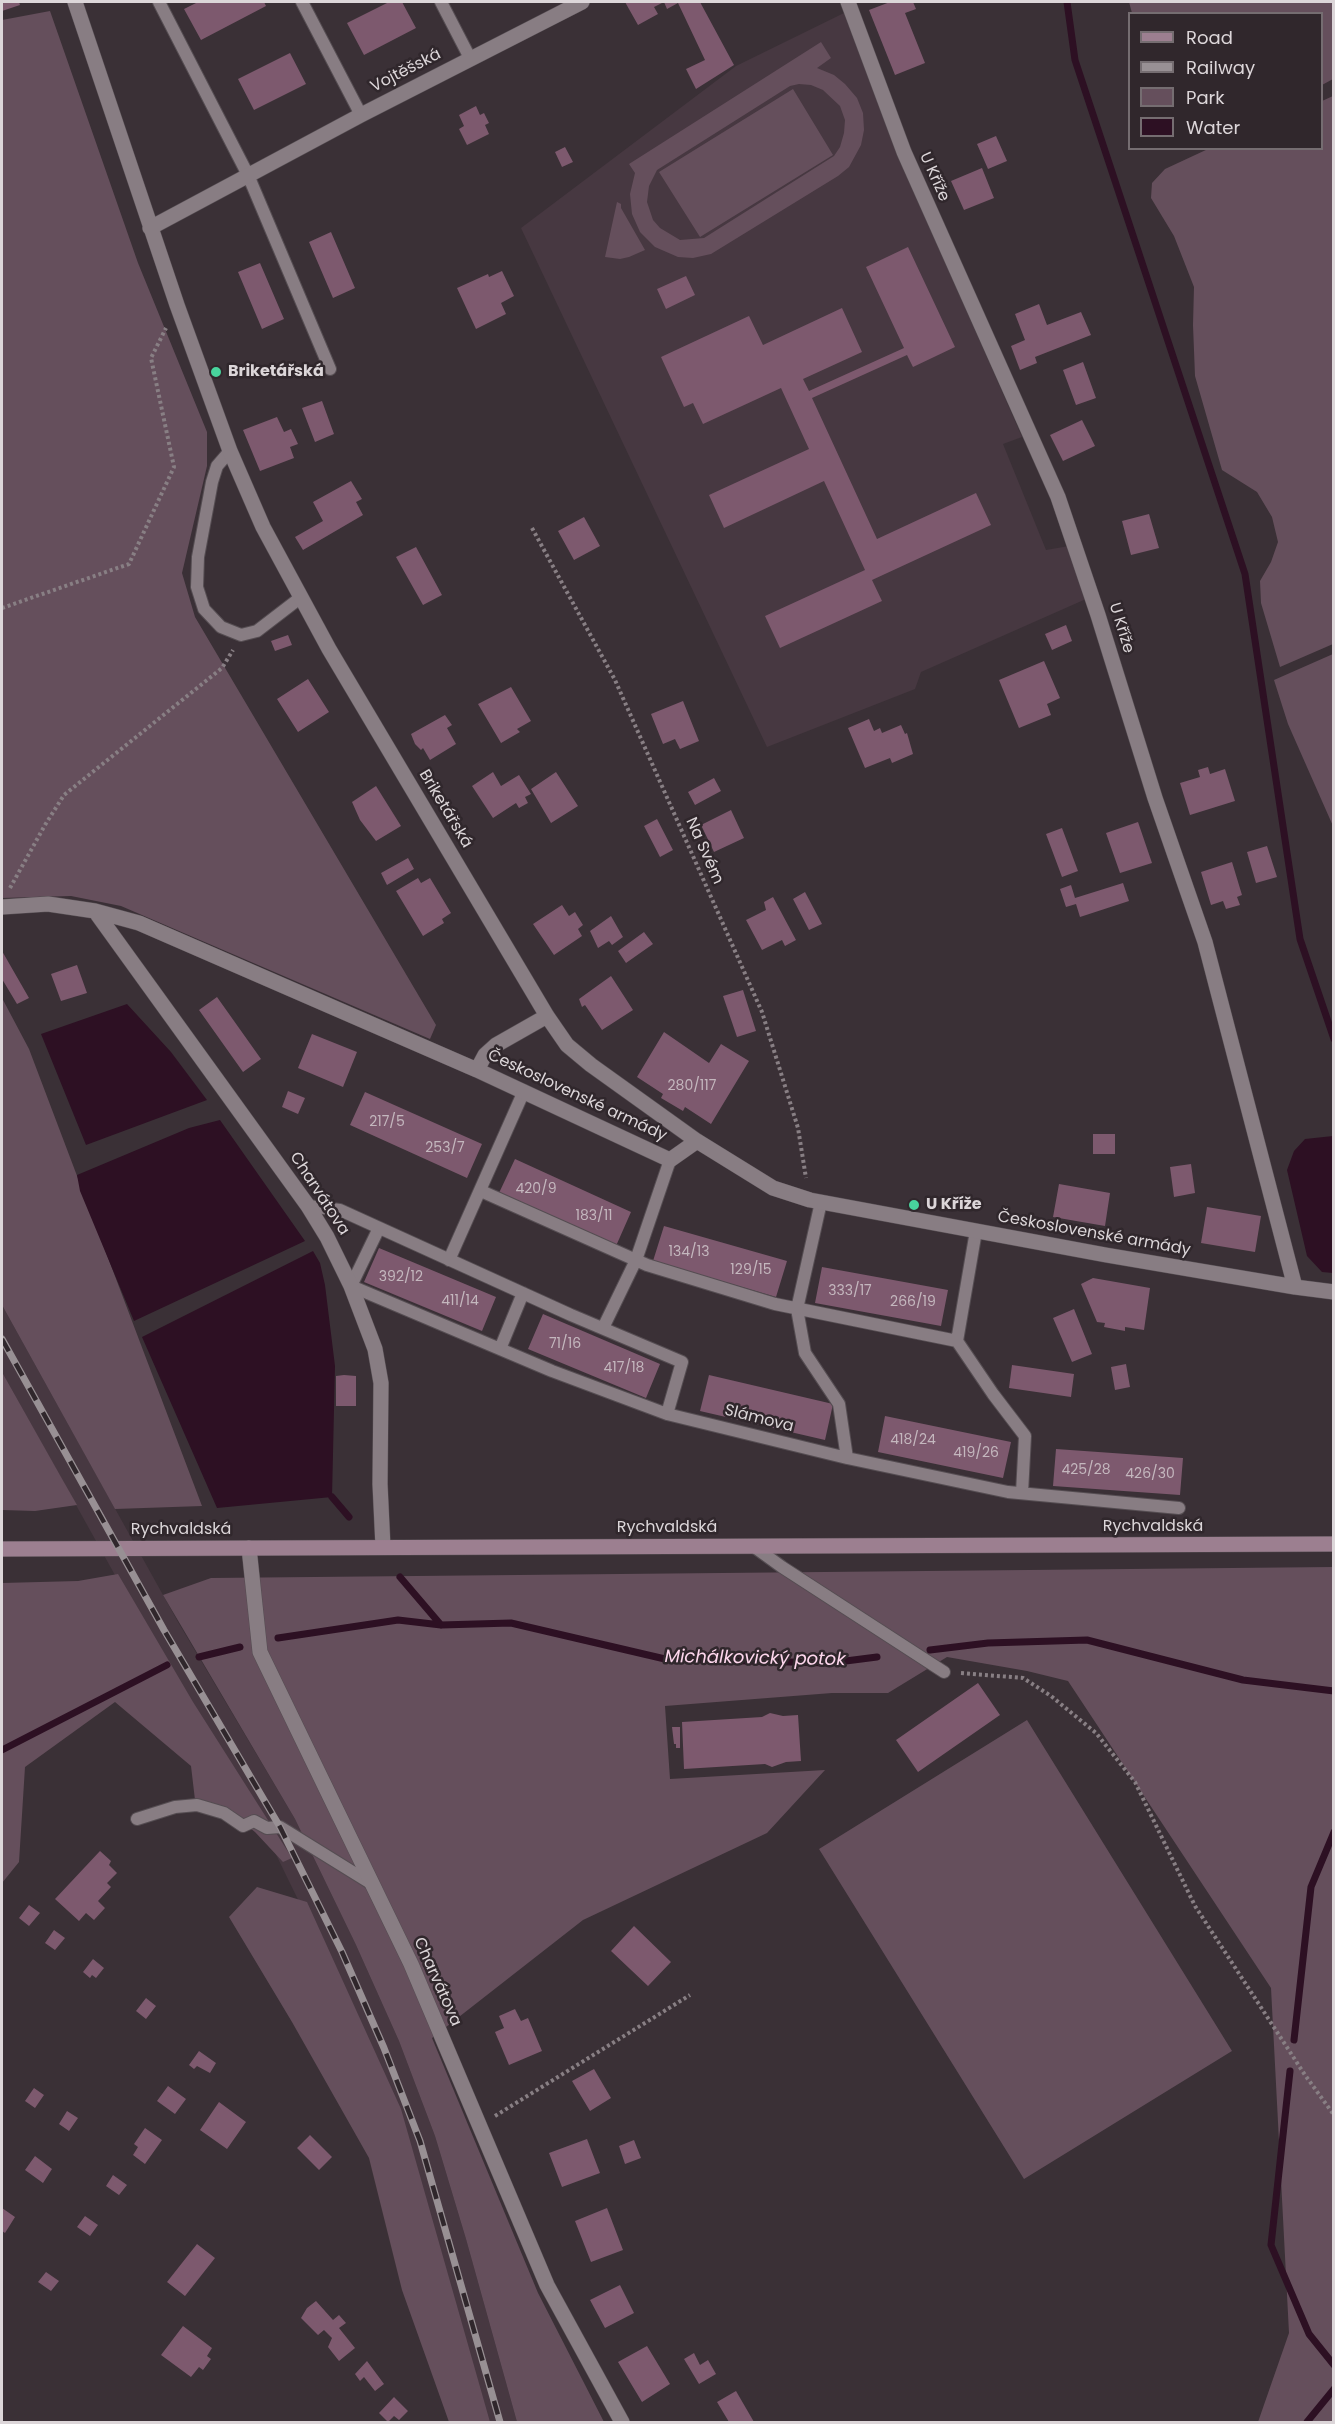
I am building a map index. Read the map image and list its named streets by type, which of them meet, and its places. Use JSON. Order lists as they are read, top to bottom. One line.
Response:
{"streets":{"street":["Vojtěšská","U Kříže","Briketářská","Československé armády","Charvátova","Rychvaldská"],"lane":["Slámova"],"path":["Na Svém"]},"crossings":[["Vojtěšská","Briketářská"],["U Kříže","Československé armády"],["Briketářská","Československé armády"],["Na Svém","Československé armády"],["Československé armády","Charvátova"],["Charvátova","Slámova"],["Charvátova","Rychvaldská"]],"water":["Michálkovický potok"],"places":["Briketářská","U Kříže"],"house_numbers":["280/117","217/5","253/7","420/9","183/11","134/13","129/15","392/12","333/17","411/14","266/19","71/16","417/18","418/24","419/26","425/28","426/30"],"legend":["Road","Railway","Park","Water"]}
